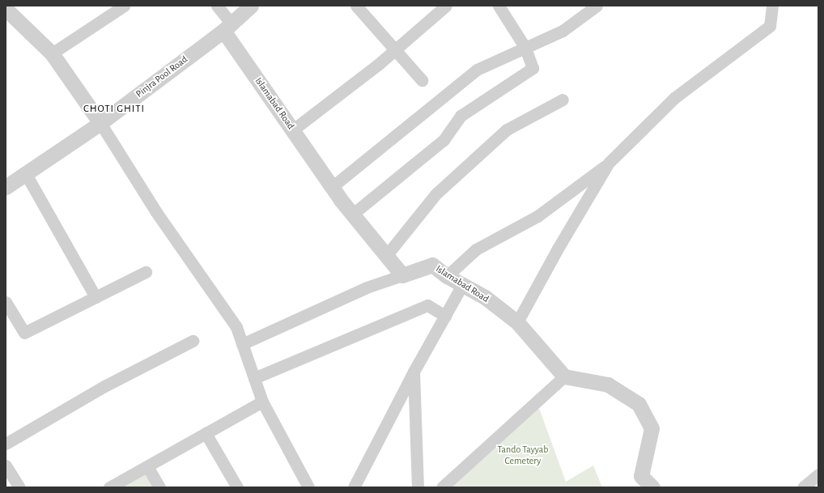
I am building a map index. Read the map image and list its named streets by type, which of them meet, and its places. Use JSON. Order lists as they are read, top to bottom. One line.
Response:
{"streets":{"street":["Pinjra Pool Road","Islamabad Road"]},"crossings":[["Pinjra Pool Road","Islamabad Road"]],"districts":["CHOTI GHITI"],"parks":["Tando Tayyab Cemetery"]}
